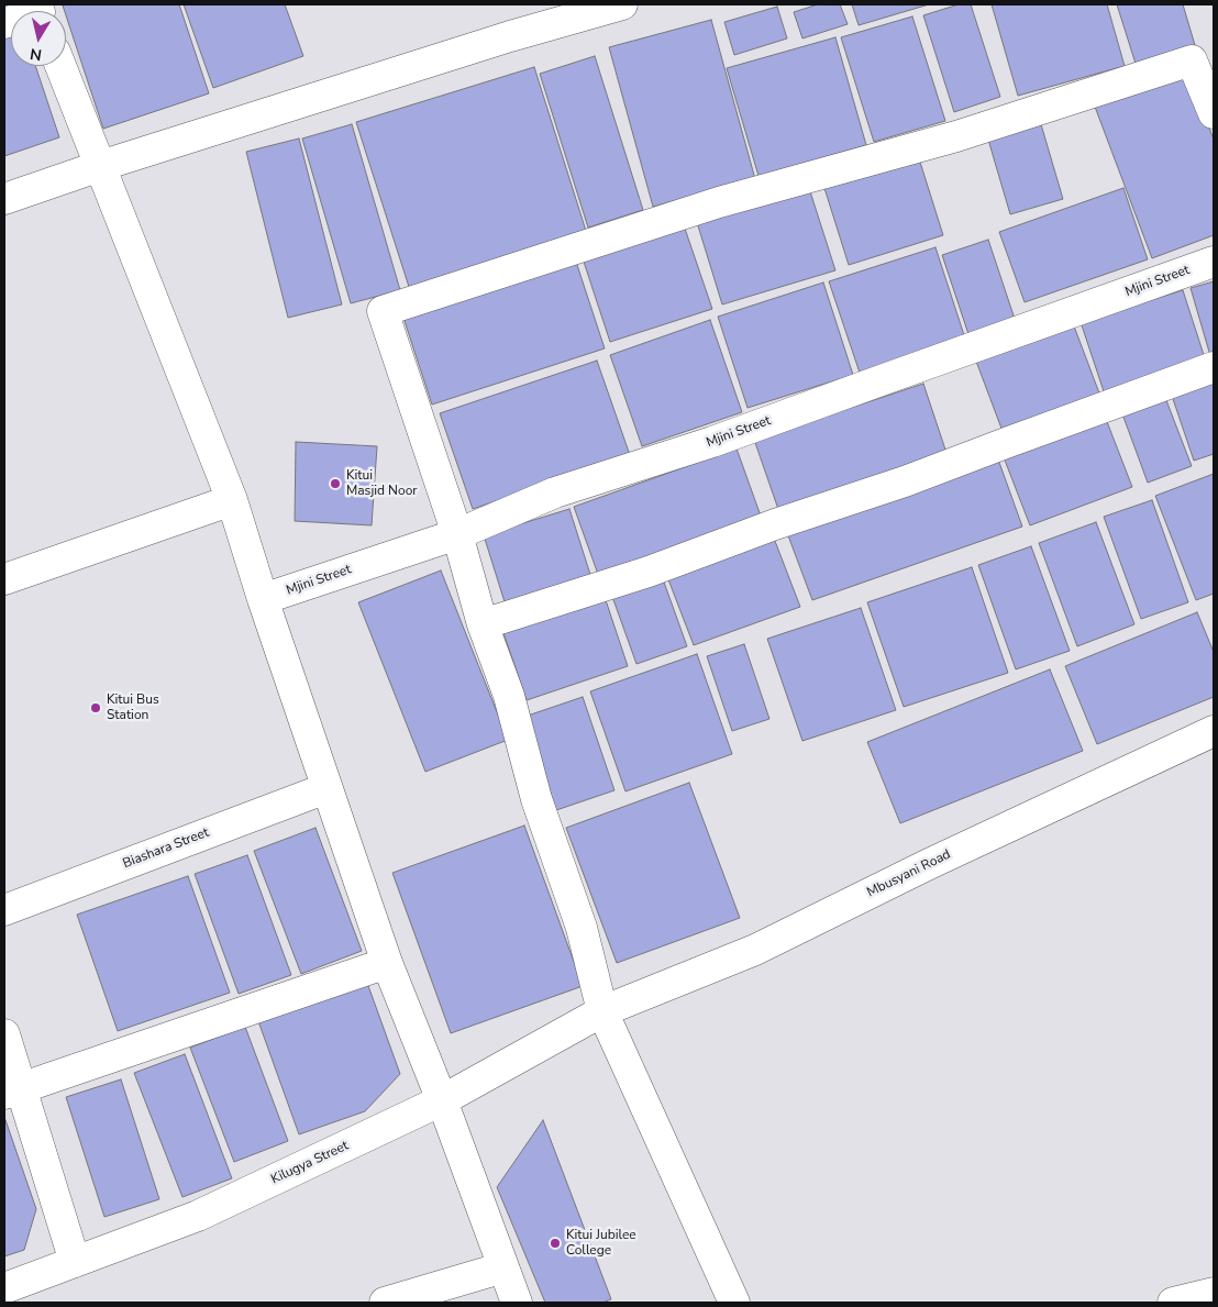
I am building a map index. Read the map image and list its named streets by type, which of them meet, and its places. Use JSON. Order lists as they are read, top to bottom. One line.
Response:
{"streets":{"street":["Mjini Street","Biashara Street","Mbusyani Road","Kilugya Street"]},"crossings":[["Mbusyani Road","Kilugya Street"]],"places":["Kitui Masjid Noor","Kitui Bus Station","Kitui Jubilee College"],"north":"bottom"}
